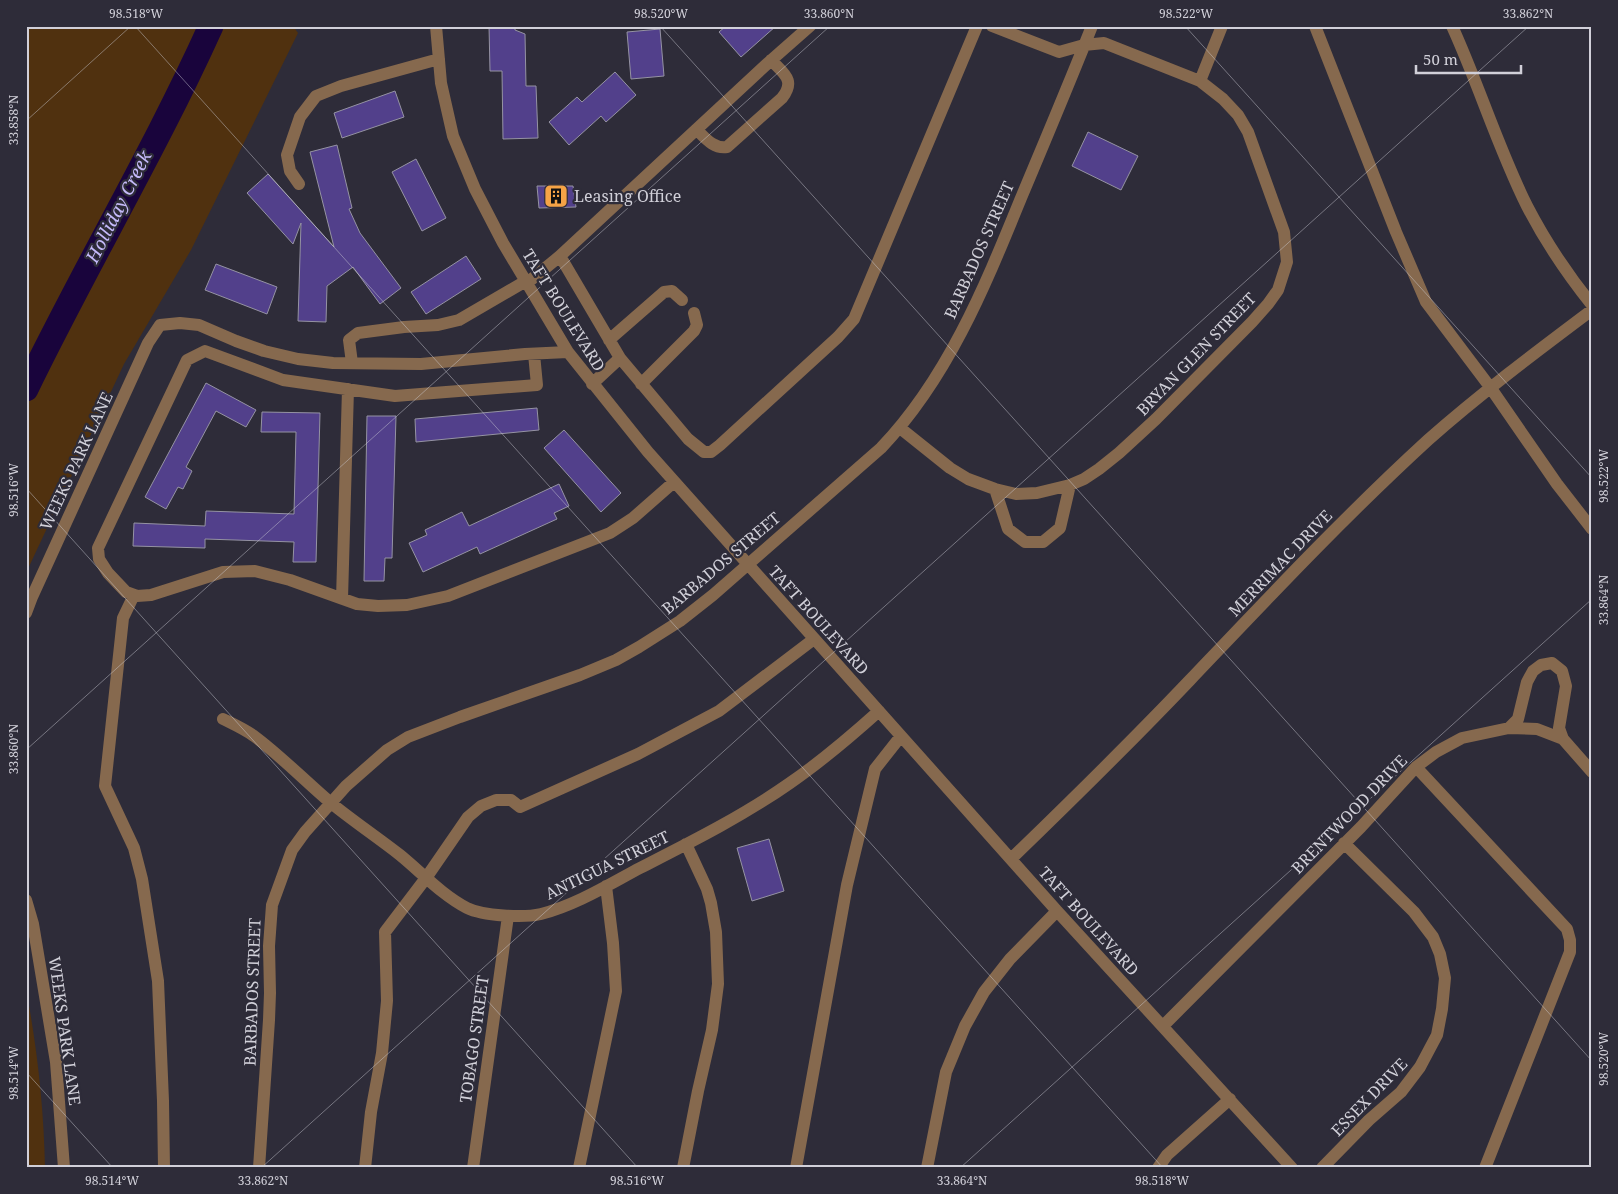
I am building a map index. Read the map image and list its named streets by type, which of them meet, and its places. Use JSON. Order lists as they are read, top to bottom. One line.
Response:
{"streets":{"street":["BARBADOS STREET","TAFT BOULEVARD","BRYAN GLEN STREET","WEEKS PARK LANE","MERRIMAC DRIVE","BRENTWOOD DRIVE","ANTIGUA STREET","TOBAGO STREET","ESSEX DRIVE"]},"crossings":[["BARBADOS STREET","TAFT BOULEVARD"],["BARBADOS STREET","BRYAN GLEN STREET"],["BARBADOS STREET","ANTIGUA STREET"],["TAFT BOULEVARD","MERRIMAC DRIVE"],["TAFT BOULEVARD","BRENTWOOD DRIVE"],["TAFT BOULEVARD","ANTIGUA STREET"],["BRENTWOOD DRIVE","ESSEX DRIVE"],["ANTIGUA STREET","TOBAGO STREET"]],"water":["Holliday Creek"],"places":{"building":["Leasing Office"]},"scale_bar":"50 m","coordinates":["98.518°W","98.520°W","33.860°N","98.522°W","33.862°N","33.858°N","98.516°W","33.864°N","98.514°W"]}
